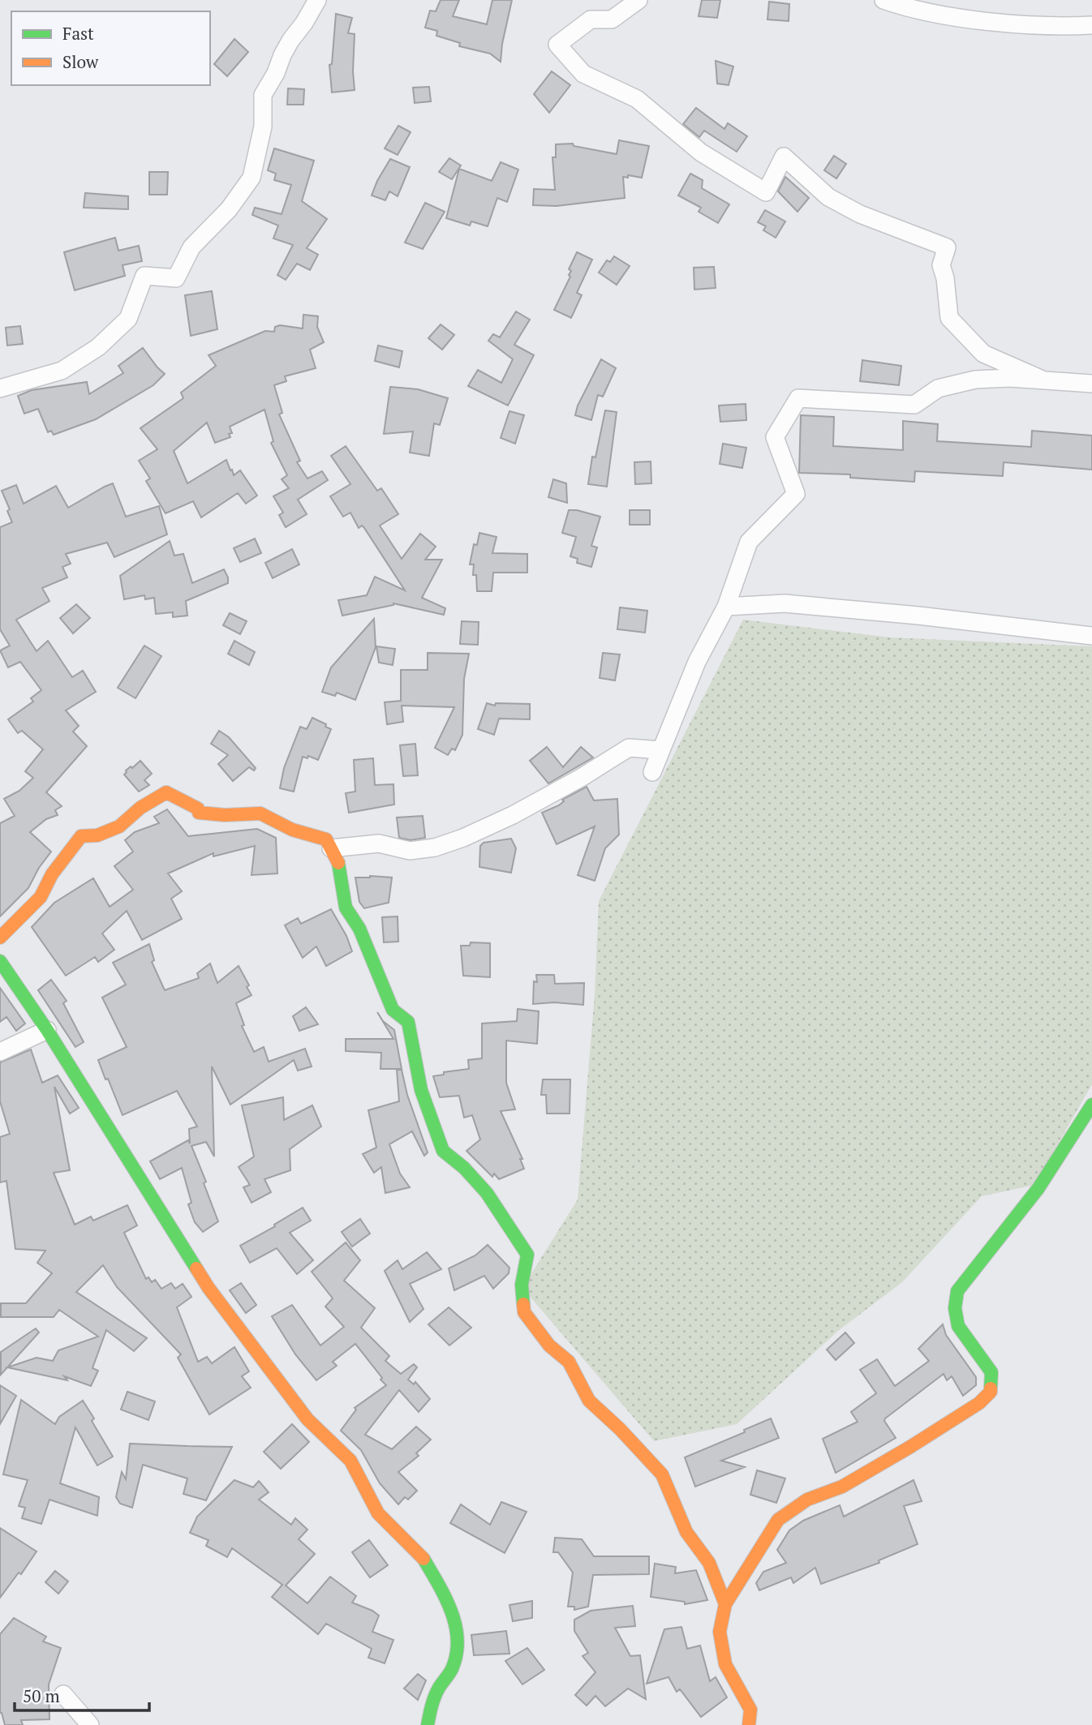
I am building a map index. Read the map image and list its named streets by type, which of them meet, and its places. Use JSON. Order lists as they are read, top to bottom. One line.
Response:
{"legend":["Fast","Slow"],"scale_bar":"50 m"}
